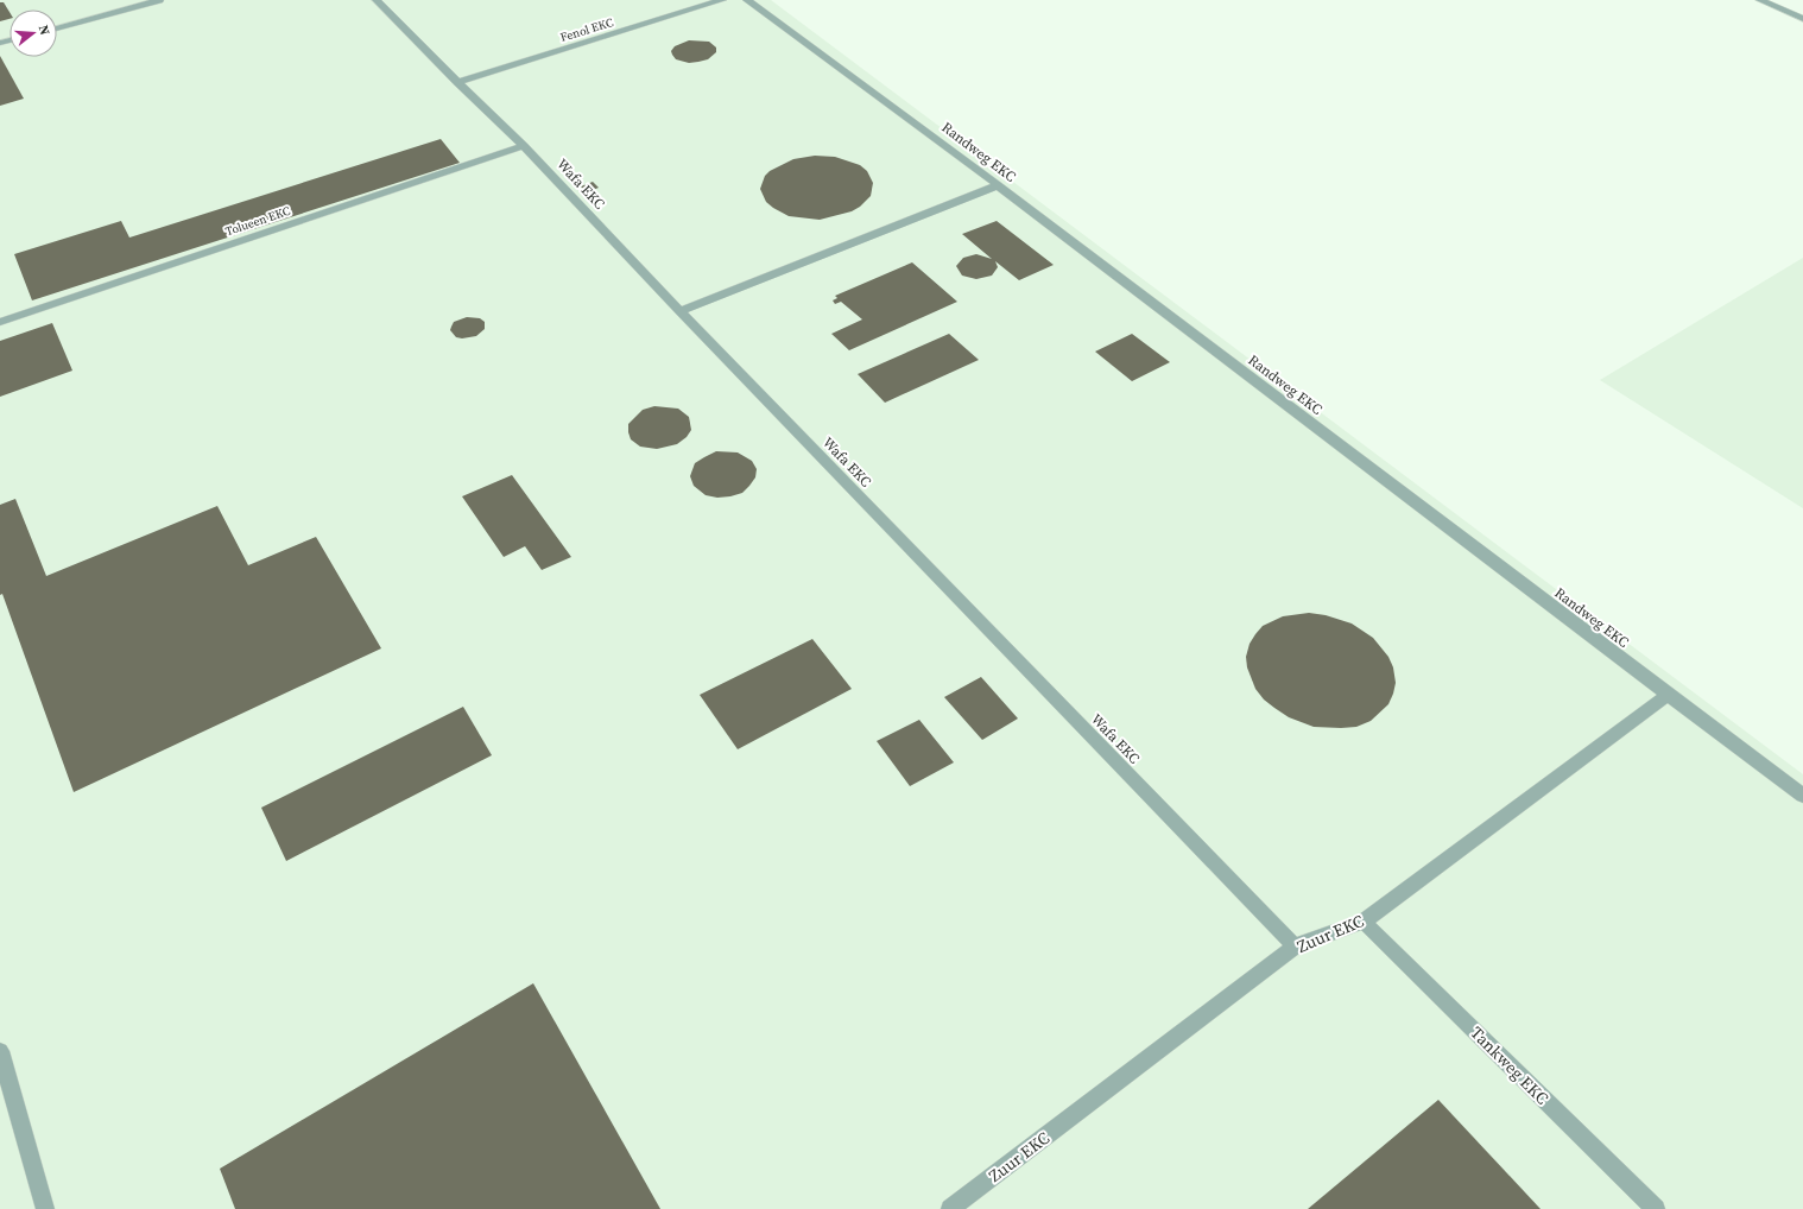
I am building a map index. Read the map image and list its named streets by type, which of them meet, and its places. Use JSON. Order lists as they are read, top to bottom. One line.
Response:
{"streets":{"street":["Fenol EKC","Randweg EKC","Wafa EKC","Tolueen EKC","Zuur EKC","Tankweg EKC"]},"crossings":[["Fenol EKC","Wafa EKC"],["Randweg EKC","Zuur EKC"],["Wafa EKC","Tolueen EKC"],["Wafa EKC","Zuur EKC"],["Zuur EKC","Tankweg EKC"]],"north":"right"}
